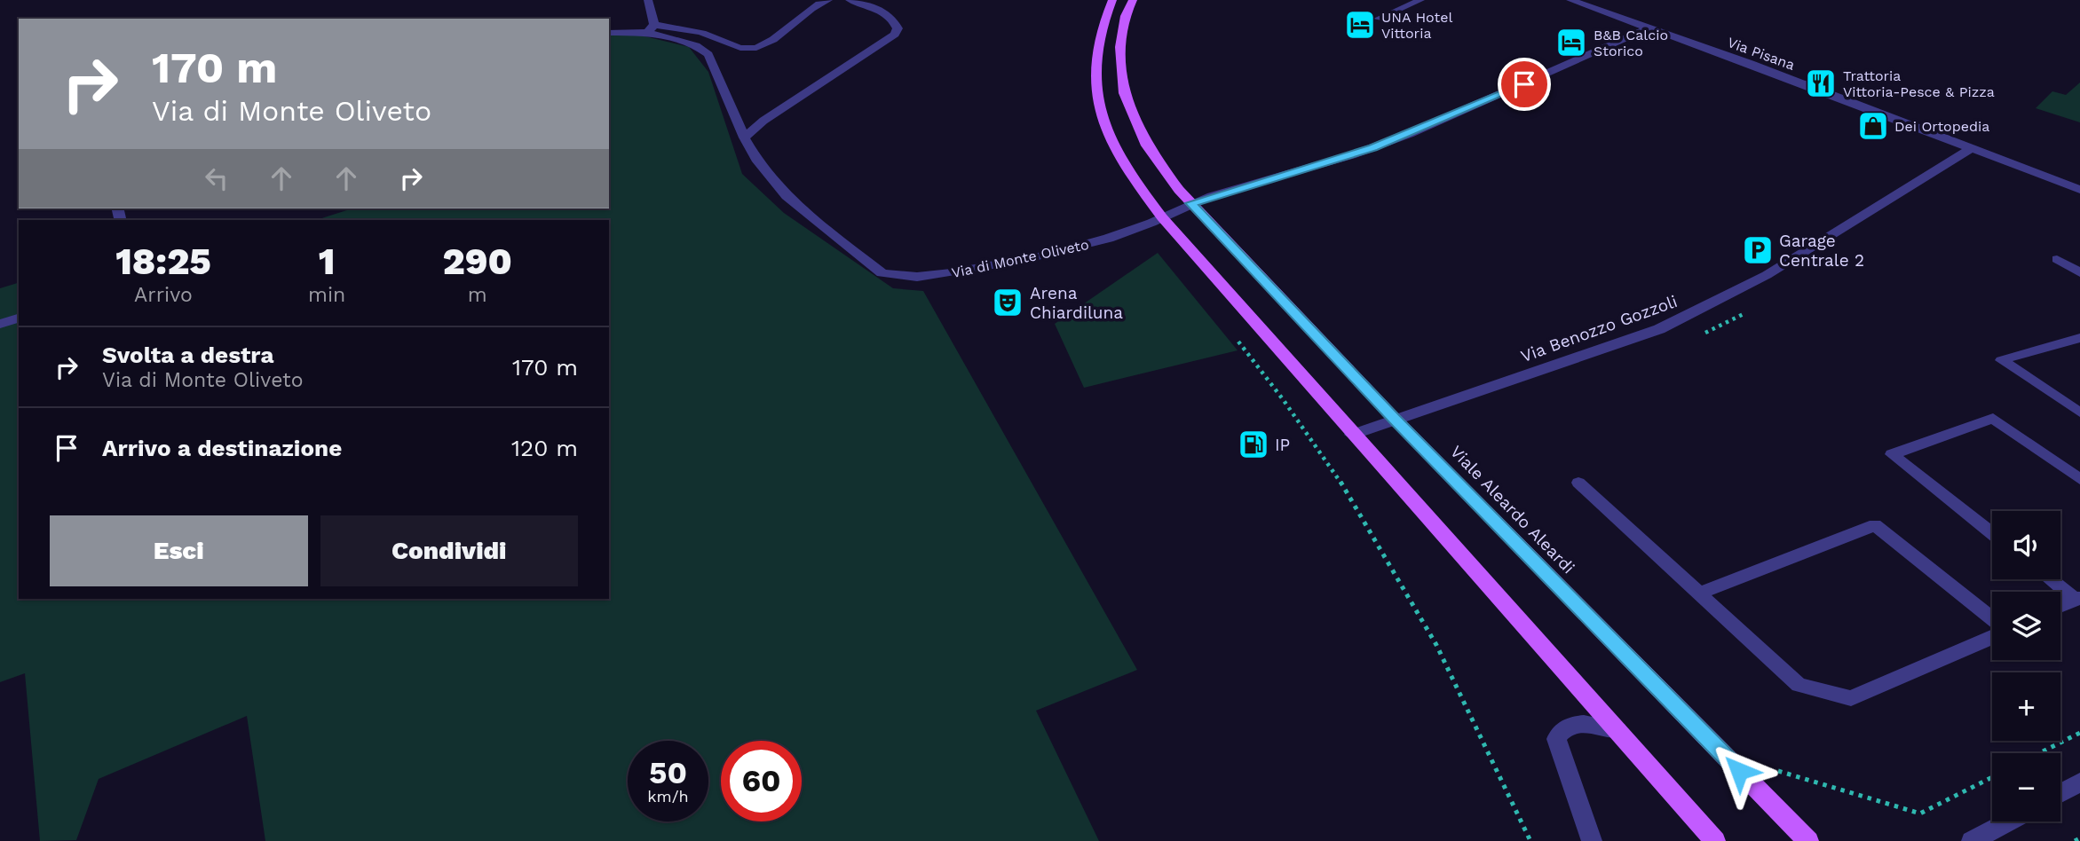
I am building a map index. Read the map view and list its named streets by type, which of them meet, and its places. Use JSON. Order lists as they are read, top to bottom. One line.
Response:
{"streets":{"main road":["Viale Aleardo Aleardi"],"street":["Via Pisana","Via di Monte Oliveto","Via Benozzo Gozzoli"]},"crossings":[["Via Pisana","Via di Monte Oliveto"],["Via Pisana","Via Benozzo Gozzoli"],["Via di Monte Oliveto","Viale Aleardo Aleardi"],["Via Benozzo Gozzoli","Viale Aleardo Aleardi"]],"places":{"hotel":["UNA Hotel Vittoria","B&B Calcio Storico"],"restaurant":["Trattoria Vittoria-Pesce & Pizza"],"shop":["Dei Ortopedia"],"parking":["Garage Centrale 2"],"theatre":["Arena Chiardiluna"],"fuel station":["IP"]},"page":{"turn":["170 m","Via di Monte Oliveto"],"eta":["18:25","Arrivo","1","min","290","m"],"list":[{"name":"Svolta a destra","note":"Via di Monte Oliveto","value":"170 m"},{"name":"Arrivo a destinazione","value":"120 m"}],"buttons":["Esci","Condividi"],"map_buttons":["+","−"],"speed":"50 km/h","limit":"60"}}
